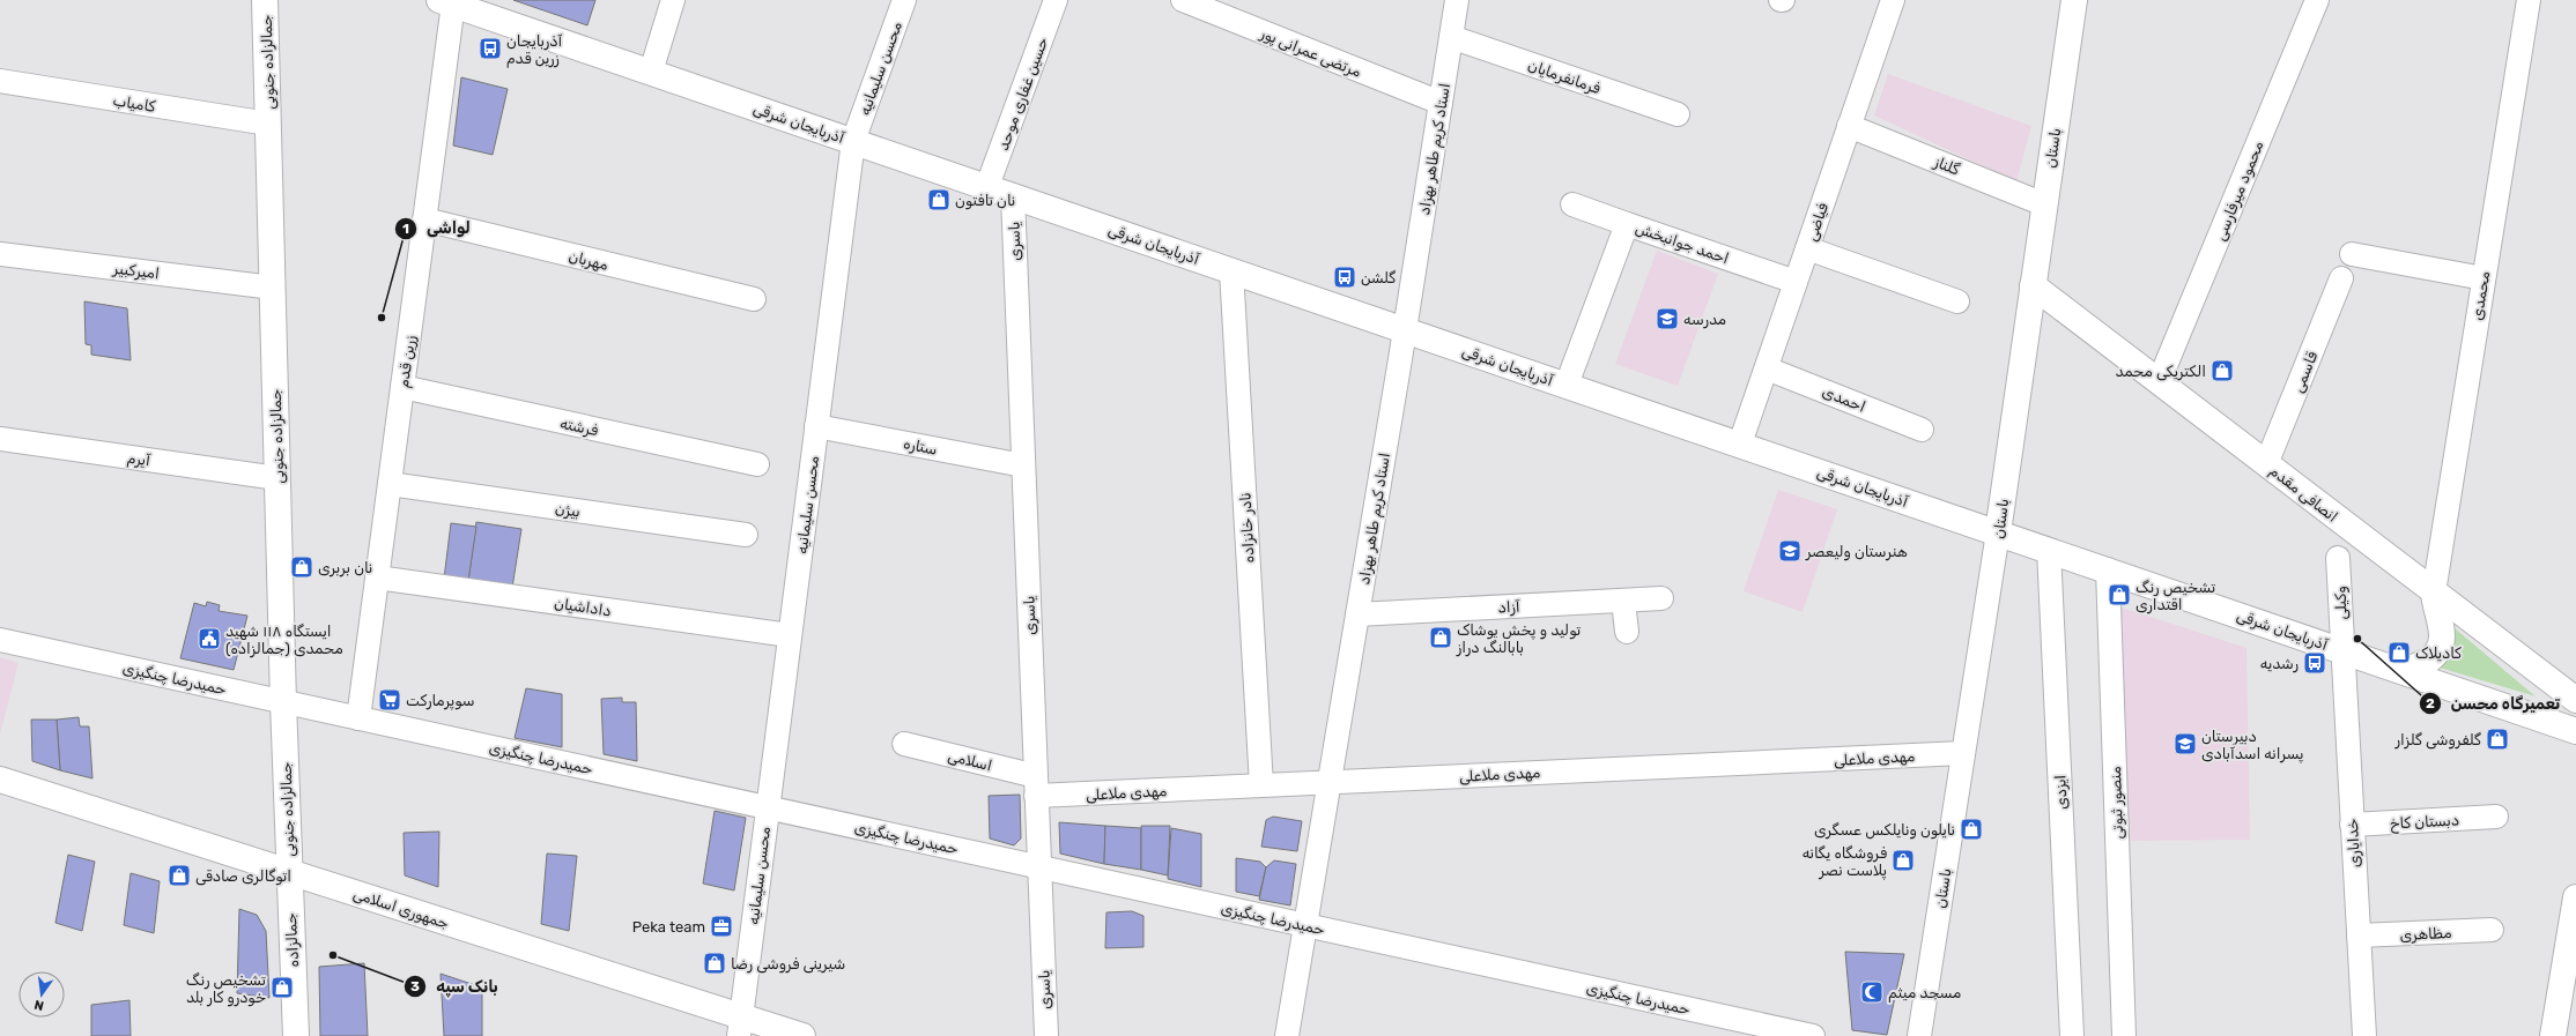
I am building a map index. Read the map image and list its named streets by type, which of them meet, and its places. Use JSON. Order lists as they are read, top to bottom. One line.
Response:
{"streets":{"main road":["جمالزاده جنوبی","آذربایجان شرقی","باستان","انصافی مقدم","جمهوری اسلامی","جمالزاده"],"street":["مرتضی عمرانی پور","محسن سلیمانیه","فرمانفرمایان","حسین غفاری موحد","کامیاب","استاد کریم طاهر بهزاد","گلناز","محمود میرفارسی","فیاضی","یاسری","احمد جوانبخش","مهربان","امیرکبیر","محمدی","زرین قدم","قاسمی","احمدی","فرشته","ستاره","آیرم","بیژن","نادر خانزاده","وکیلی","داداشیان","آزاد","حمیدرضا چنگیزی","مهدی ملاعلی","اسلامی","ایزدی","منصور ثبوتی","دبستان کاخ","خدایاری","مظاهری"]},"crossings":[["مرتضی عمرانی پور","استاد کریم طاهر بهزاد"],["جمالزاده جنوبی","کامیاب"],["جمالزاده جنوبی","امیرکبیر"],["جمالزاده جنوبی","آیرم"],["جمالزاده جنوبی","حمیدرضا چنگیزی"],["جمالزاده جنوبی","جمهوری اسلامی"],["جمالزاده جنوبی","جمالزاده"],["محسن سلیمانیه","آذربایجان شرقی"],["محسن سلیمانیه","ستاره"],["محسن سلیمانیه","داداشیان"],["محسن سلیمانیه","حمیدرضا چنگیزی"],["محسن سلیمانیه","جمهوری اسلامی"],["فرمانفرمایان","استاد کریم طاهر بهزاد"],["حسین غفاری موحد","آذربایجان شرقی"],["آذربایجان شرقی","باستان"],["آذربایجان شرقی","استاد کریم طاهر بهزاد"],["آذربایجان شرقی","فیاضی"],["آذربایجان شرقی","یاسری"],["آذربایجان شرقی","احمد جوانبخش"],["آذربایجان شرقی","زرین قدم"],["آذربایجان شرقی","نادر خانزاده"],["آذربایجان شرقی","وکیلی"],["آذربایجان شرقی","ایزدی"],["آذربایجان شرقی","منصور ثبوتی"],["آذربایجان شرقی","خدایاری"],["باستان","گلناز"],["باستان","انصافی مقدم"],["باستان","مهدی ملاعلی"],["استاد کریم طاهر بهزاد","آزاد"],["استاد کریم طاهر بهزاد","حمیدرضا چنگیزی"],["استاد کریم طاهر بهزاد","مهدی ملاعلی"],["گلناز","فیاضی"],["محمود میرفارسی","انصافی مقدم"],["فیاضی","احمد جوانبخش"],["فیاضی","احمدی"],["یاسری","ستاره"],["یاسری","حمیدرضا چنگیزی"],["یاسری","مهدی ملاعلی"],["یاسری","اسلامی"],["مهربان","زرین قدم"],["محمدی","انصافی مقدم"],["زرین قدم","فرشته"],["زرین قدم","بیژن"],["زرین قدم","داداشیان"],["زرین قدم","حمیدرضا چنگیزی"],["قاسمی","انصافی مقدم"],["نادر خانزاده","مهدی ملاعلی"],["وکیلی","خدایاری"],["مهدی ملاعلی","اسلامی"],["دبستان کاخ","خدایاری"],["خدایاری","مظاهری"],["جمهوری اسلامی","جمالزاده"]],"places":{"bus stop":["آذربایجان زرین قدم","گلشن","رشدیه"],"shop":["نان تافتون","الکتریکی محمد","نان بربری","تشخیص رنگ اقتداری","تولید و پخش پوشاک بابالنگ دراز","کادیلاک","گلفروشی گلزار","نایلون ونایلکس عسگری","فروشگاه یگانه پلاست نصر","اتوگالری صادقی","شیرینی فروشی رضا","تشخیص رنگ خودرو کار بلد"],"other":["لواشی","تعمیرگاه محسن","بانک سپه"],"school or university":["مدرسه","هنرستان ولیعصر","دبیرستان پسرانه اسدآبادی"],"public building":["ایستگاه ۱۱۸ شهید محمدی (جمالزاده)"],"supermarket":["سوپرمارکت"],"office":["Peka team"],"mosque":["مسجد میثم"]},"north":"bottom"}
